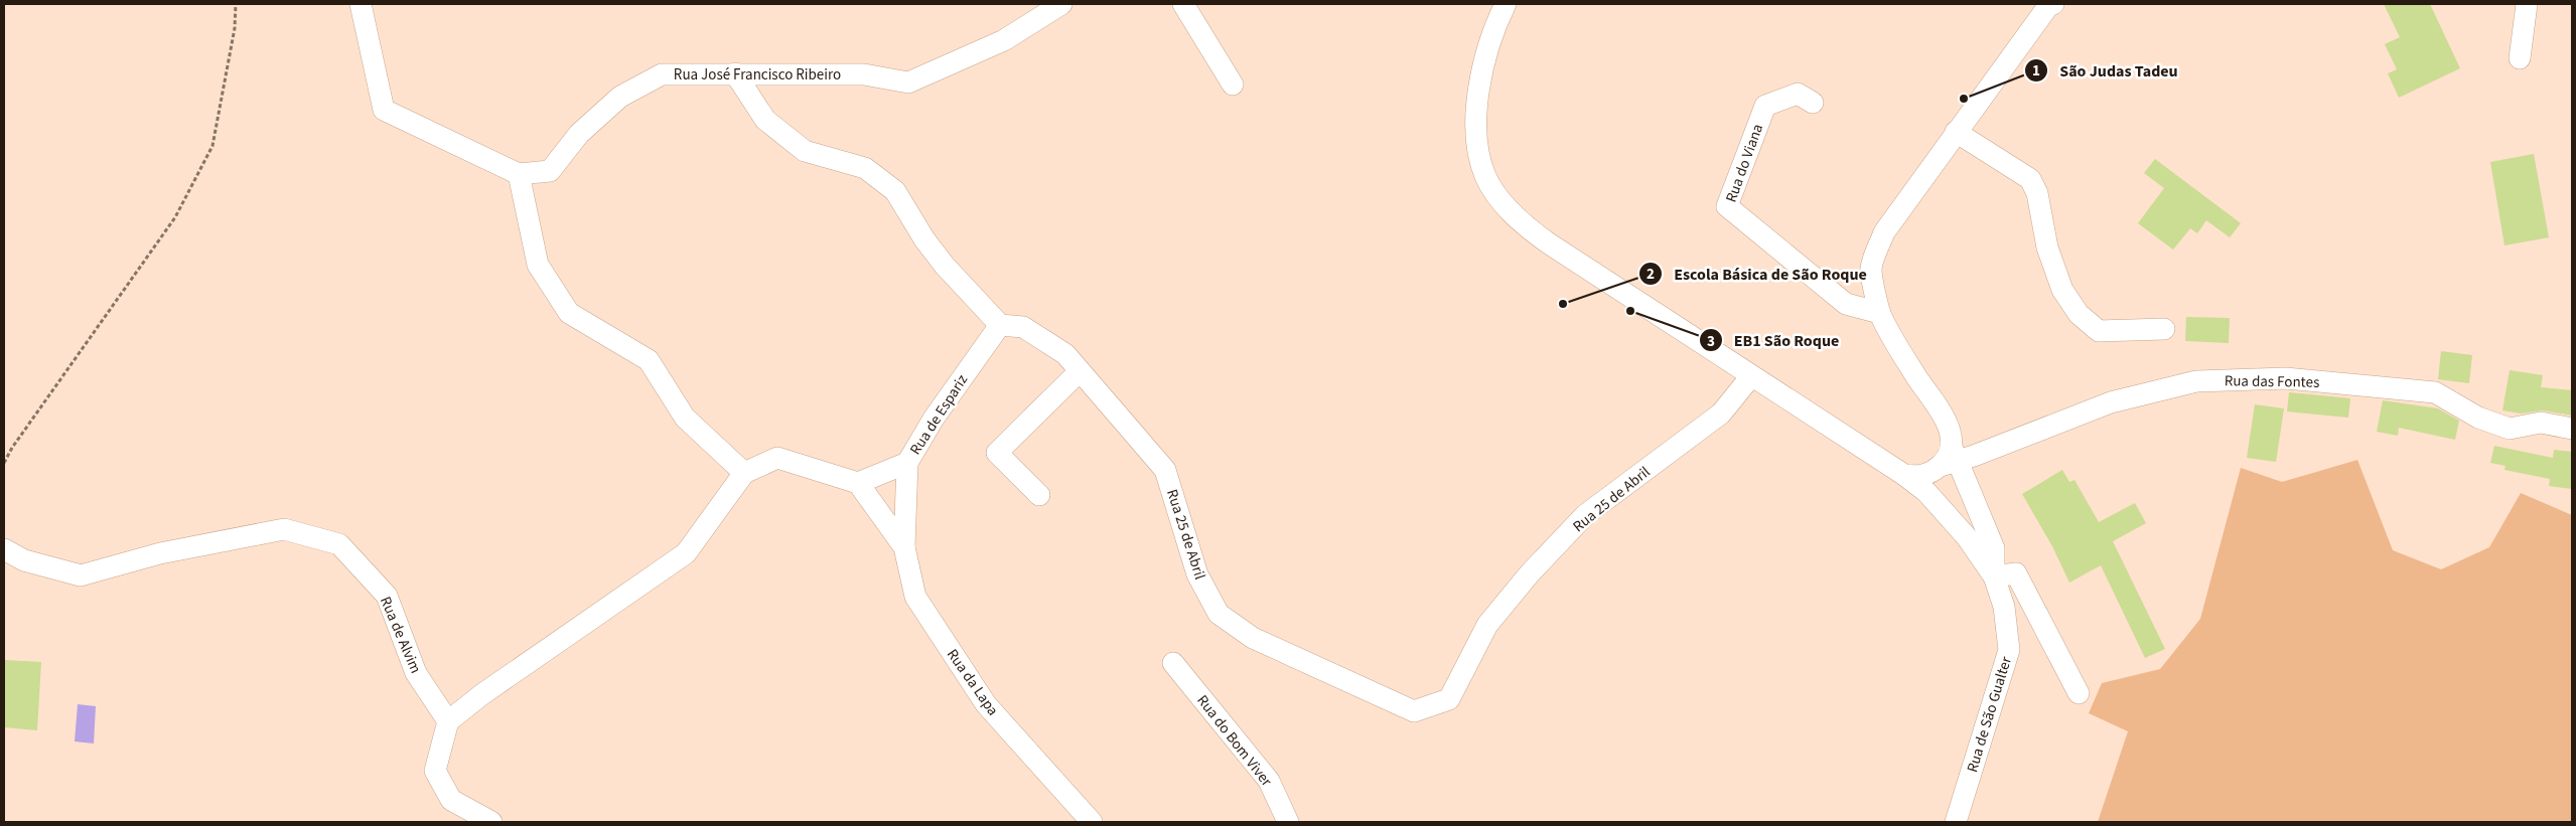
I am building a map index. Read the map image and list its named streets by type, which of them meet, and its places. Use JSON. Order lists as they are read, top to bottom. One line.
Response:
{"streets":{"street":["Rua José Francisco Ribeiro","Rua do Viana","Rua das Fontes","Rua de Espariz","Rua 25 de Abril","Rua de Alvim","Rua da Lapa","Rua de São Gualter","Rua do Bom Viver"]},"crossings":[["Rua das Fontes","Rua 25 de Abril"],["Rua das Fontes","Rua de São Gualter"],["Rua de Espariz","Rua 25 de Abril"]],"places":["São Judas Tadeu","Escola Básica de São Roque","EB1 São Roque"]}
